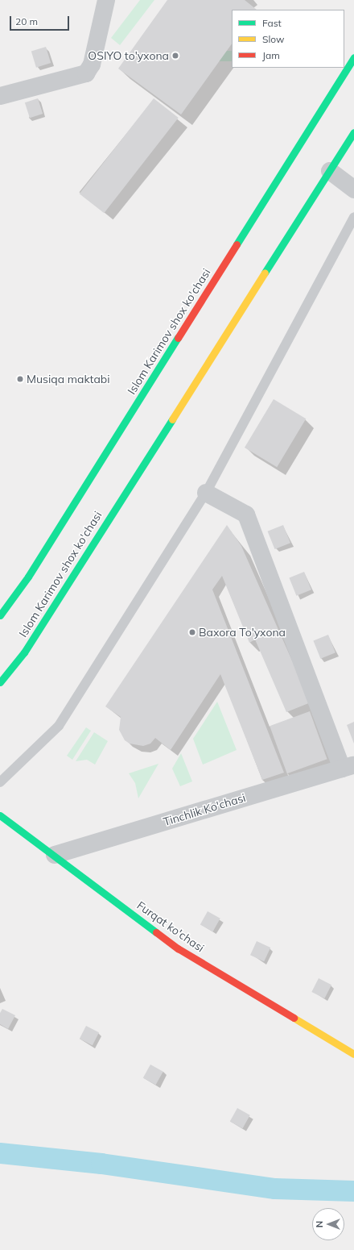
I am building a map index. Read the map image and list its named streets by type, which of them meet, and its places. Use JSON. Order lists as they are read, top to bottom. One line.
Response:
{"streets":{"main road":["Islom Karimov shox ko'chasi","Furqat ko'chasi"],"street":["Tinchlik Ko'chasi"]},"crossings":[["Tinchlik Ko'chasi","Furqat ko'chasi"]],"places":["OSIYO to'yxona","Musiqa maktabi","Baxora To'yxona"],"legend":["Fast","Slow","Jam"],"scale_bar":"20 m","north":"left"}
